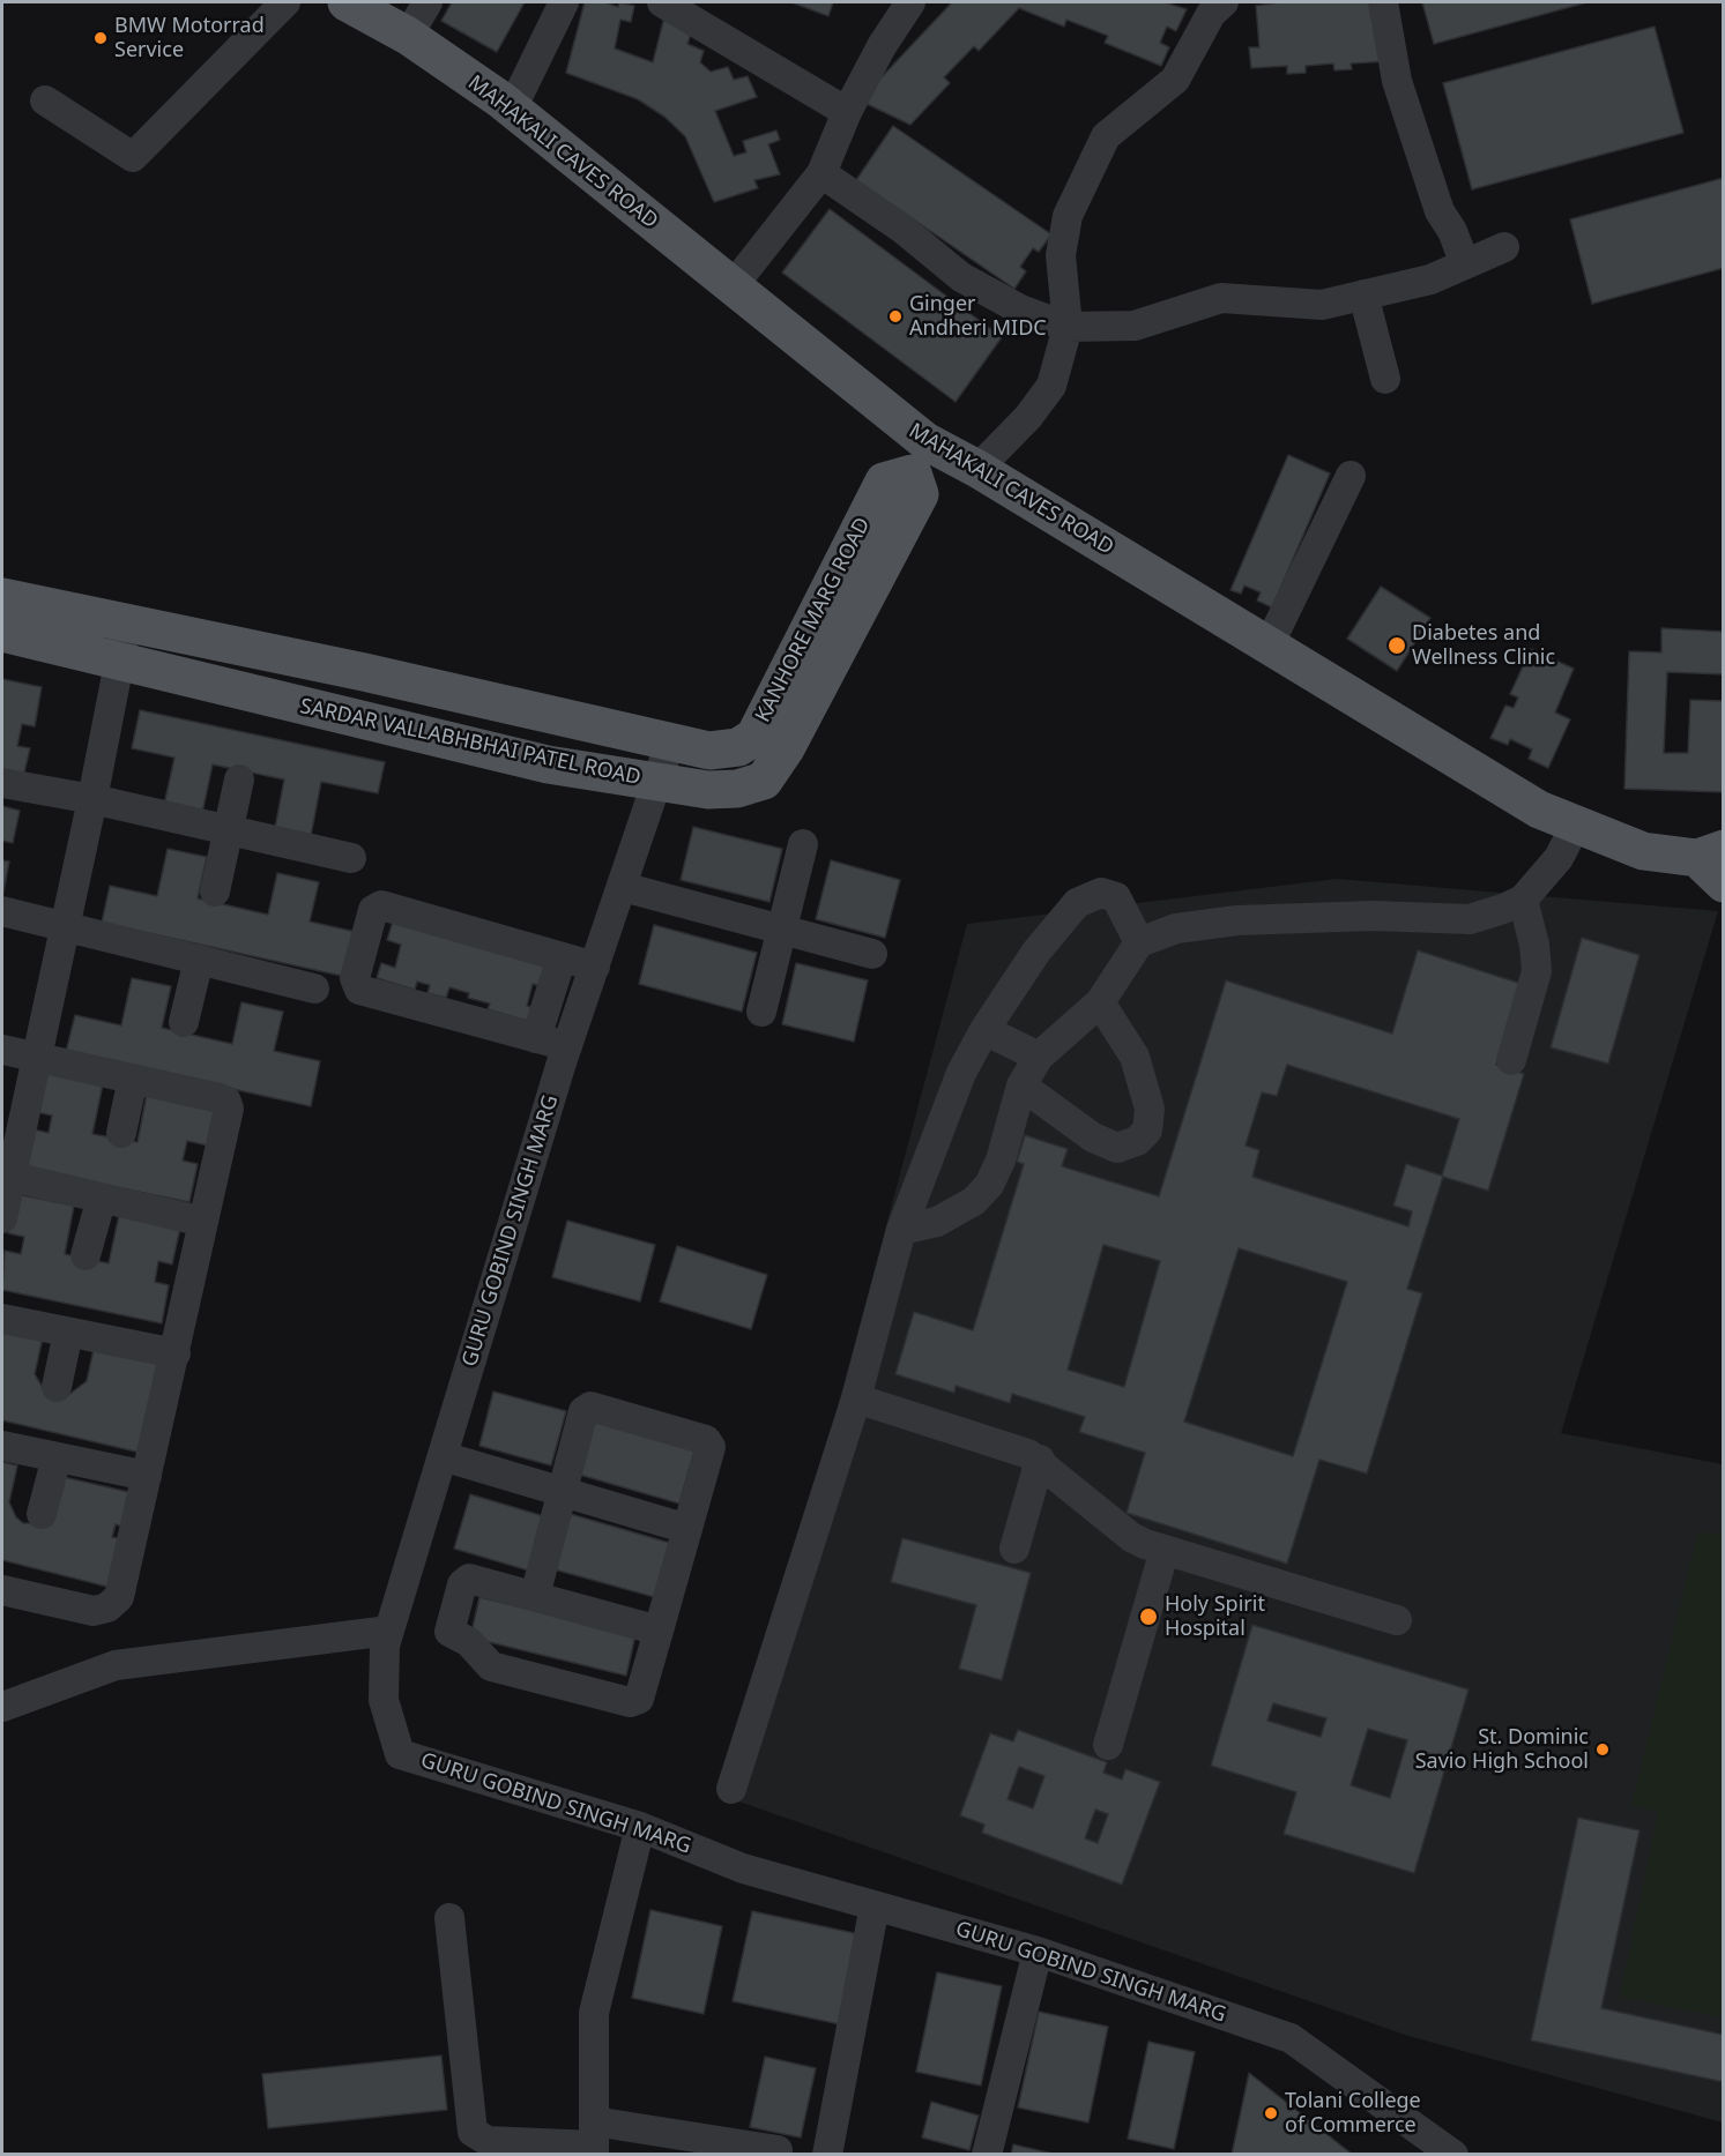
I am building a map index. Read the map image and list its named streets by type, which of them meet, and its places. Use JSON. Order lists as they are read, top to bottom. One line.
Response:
{"streets":{"main road":["MAHAKALI CAVES ROAD","KANHORE MARG ROAD","SARDAR VALLABHBHAI PATEL ROAD"],"street":["GURU GOBIND SINGH MARG"]},"crossings":[["MAHAKALI CAVES ROAD","KANHORE MARG ROAD"],["MAHAKALI CAVES ROAD","SARDAR VALLABHBHAI PATEL ROAD"],["KANHORE MARG ROAD","SARDAR VALLABHBHAI PATEL ROAD"],["KANHORE MARG ROAD","GURU GOBIND SINGH MARG"],["SARDAR VALLABHBHAI PATEL ROAD","GURU GOBIND SINGH MARG"]],"places":["BMW Motorrad Service","Ginger Andheri MIDC","Diabetes and Wellness Clinic","Holy Spirit Hospital","St. Dominic Savio High School","Tolani College of Commerce"]}
